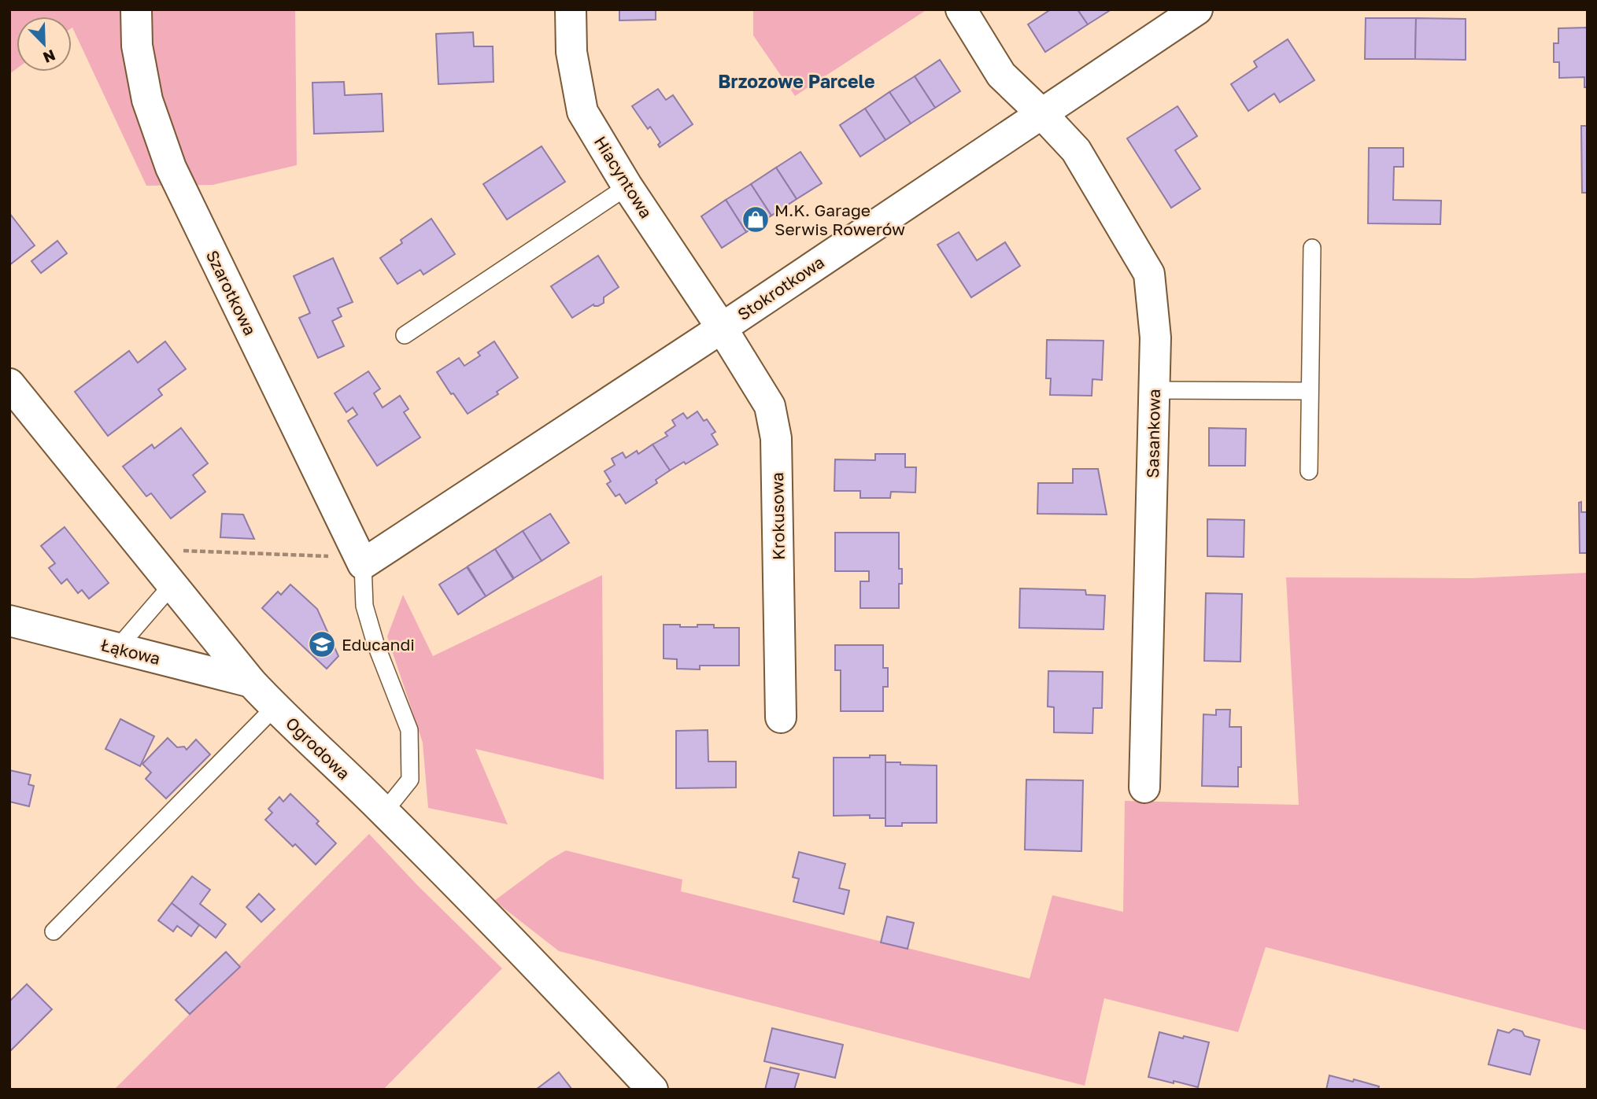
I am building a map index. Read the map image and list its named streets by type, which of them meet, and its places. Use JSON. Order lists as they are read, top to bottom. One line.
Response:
{"streets":{"street":["Hiacyntowa","Stokrotkowa","Szarotkowa","Sasankowa","Krokusowa","Łąkowa","Ogrodowa"]},"crossings":[["Hiacyntowa","Stokrotkowa"],["Hiacyntowa","Krokusowa"],["Stokrotkowa","Szarotkowa"],["Stokrotkowa","Sasankowa"],["Stokrotkowa","Krokusowa"],["Łąkowa","Ogrodowa"]],"districts":["Brzozowe Parcele"],"places":{"shop":["M.K. Garage Serwis Rowerów"],"school or university":["Educandi"]},"north":"bottom right"}
